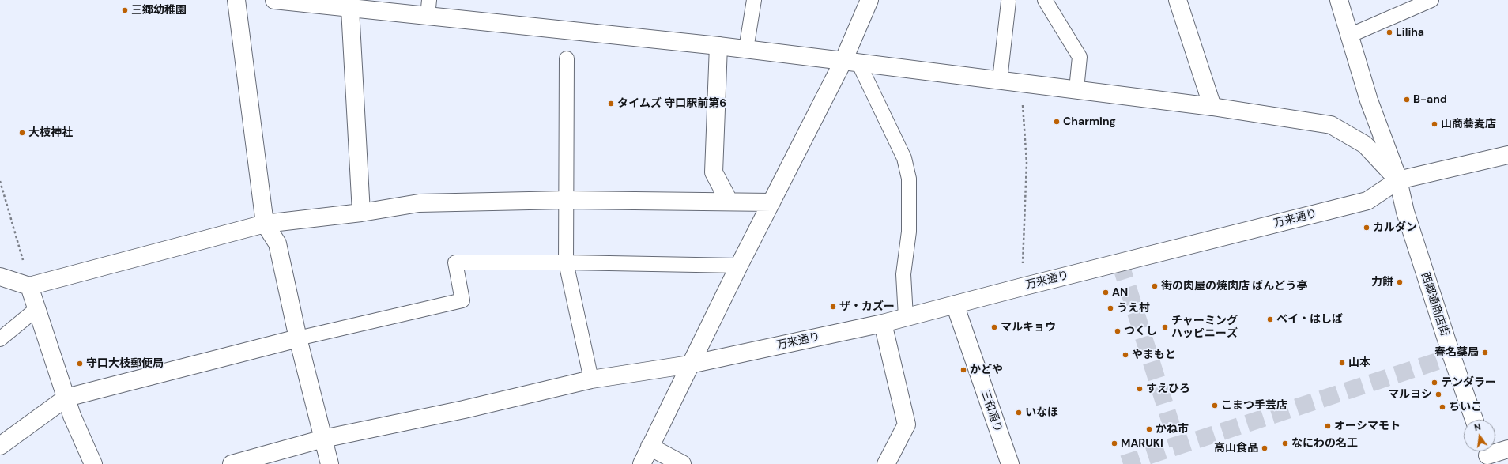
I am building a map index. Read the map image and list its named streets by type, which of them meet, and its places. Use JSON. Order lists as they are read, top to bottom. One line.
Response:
{"streets":{"street":["万来通り","西郷通商店街","三和通り"]},"crossings":[["万来通り","西郷通商店街"],["万来通り","三和通り"]],"places":["三郷幼稚園","Liliha","B-and","タイムズ 守口駅前第6","Charming","山商蕎麦店","大枝神社","カルダン","力餅","街の肉屋の焼肉店 ばんどう亭","AN","ザ・カズー","うえ村","ベイ・はしば","マルキョウ","チャーミング ハッピニーズ","つくし","春名薬局","やまもと","山本","守口大枝郵便局","かどや","テンダラー","すえひろ","マルヨシ","こまつ手芸店","ちいこ","いなほ","オーシマモト","かね市","MARUKI","なにわの名工","高山食品"],"north":"top"}
